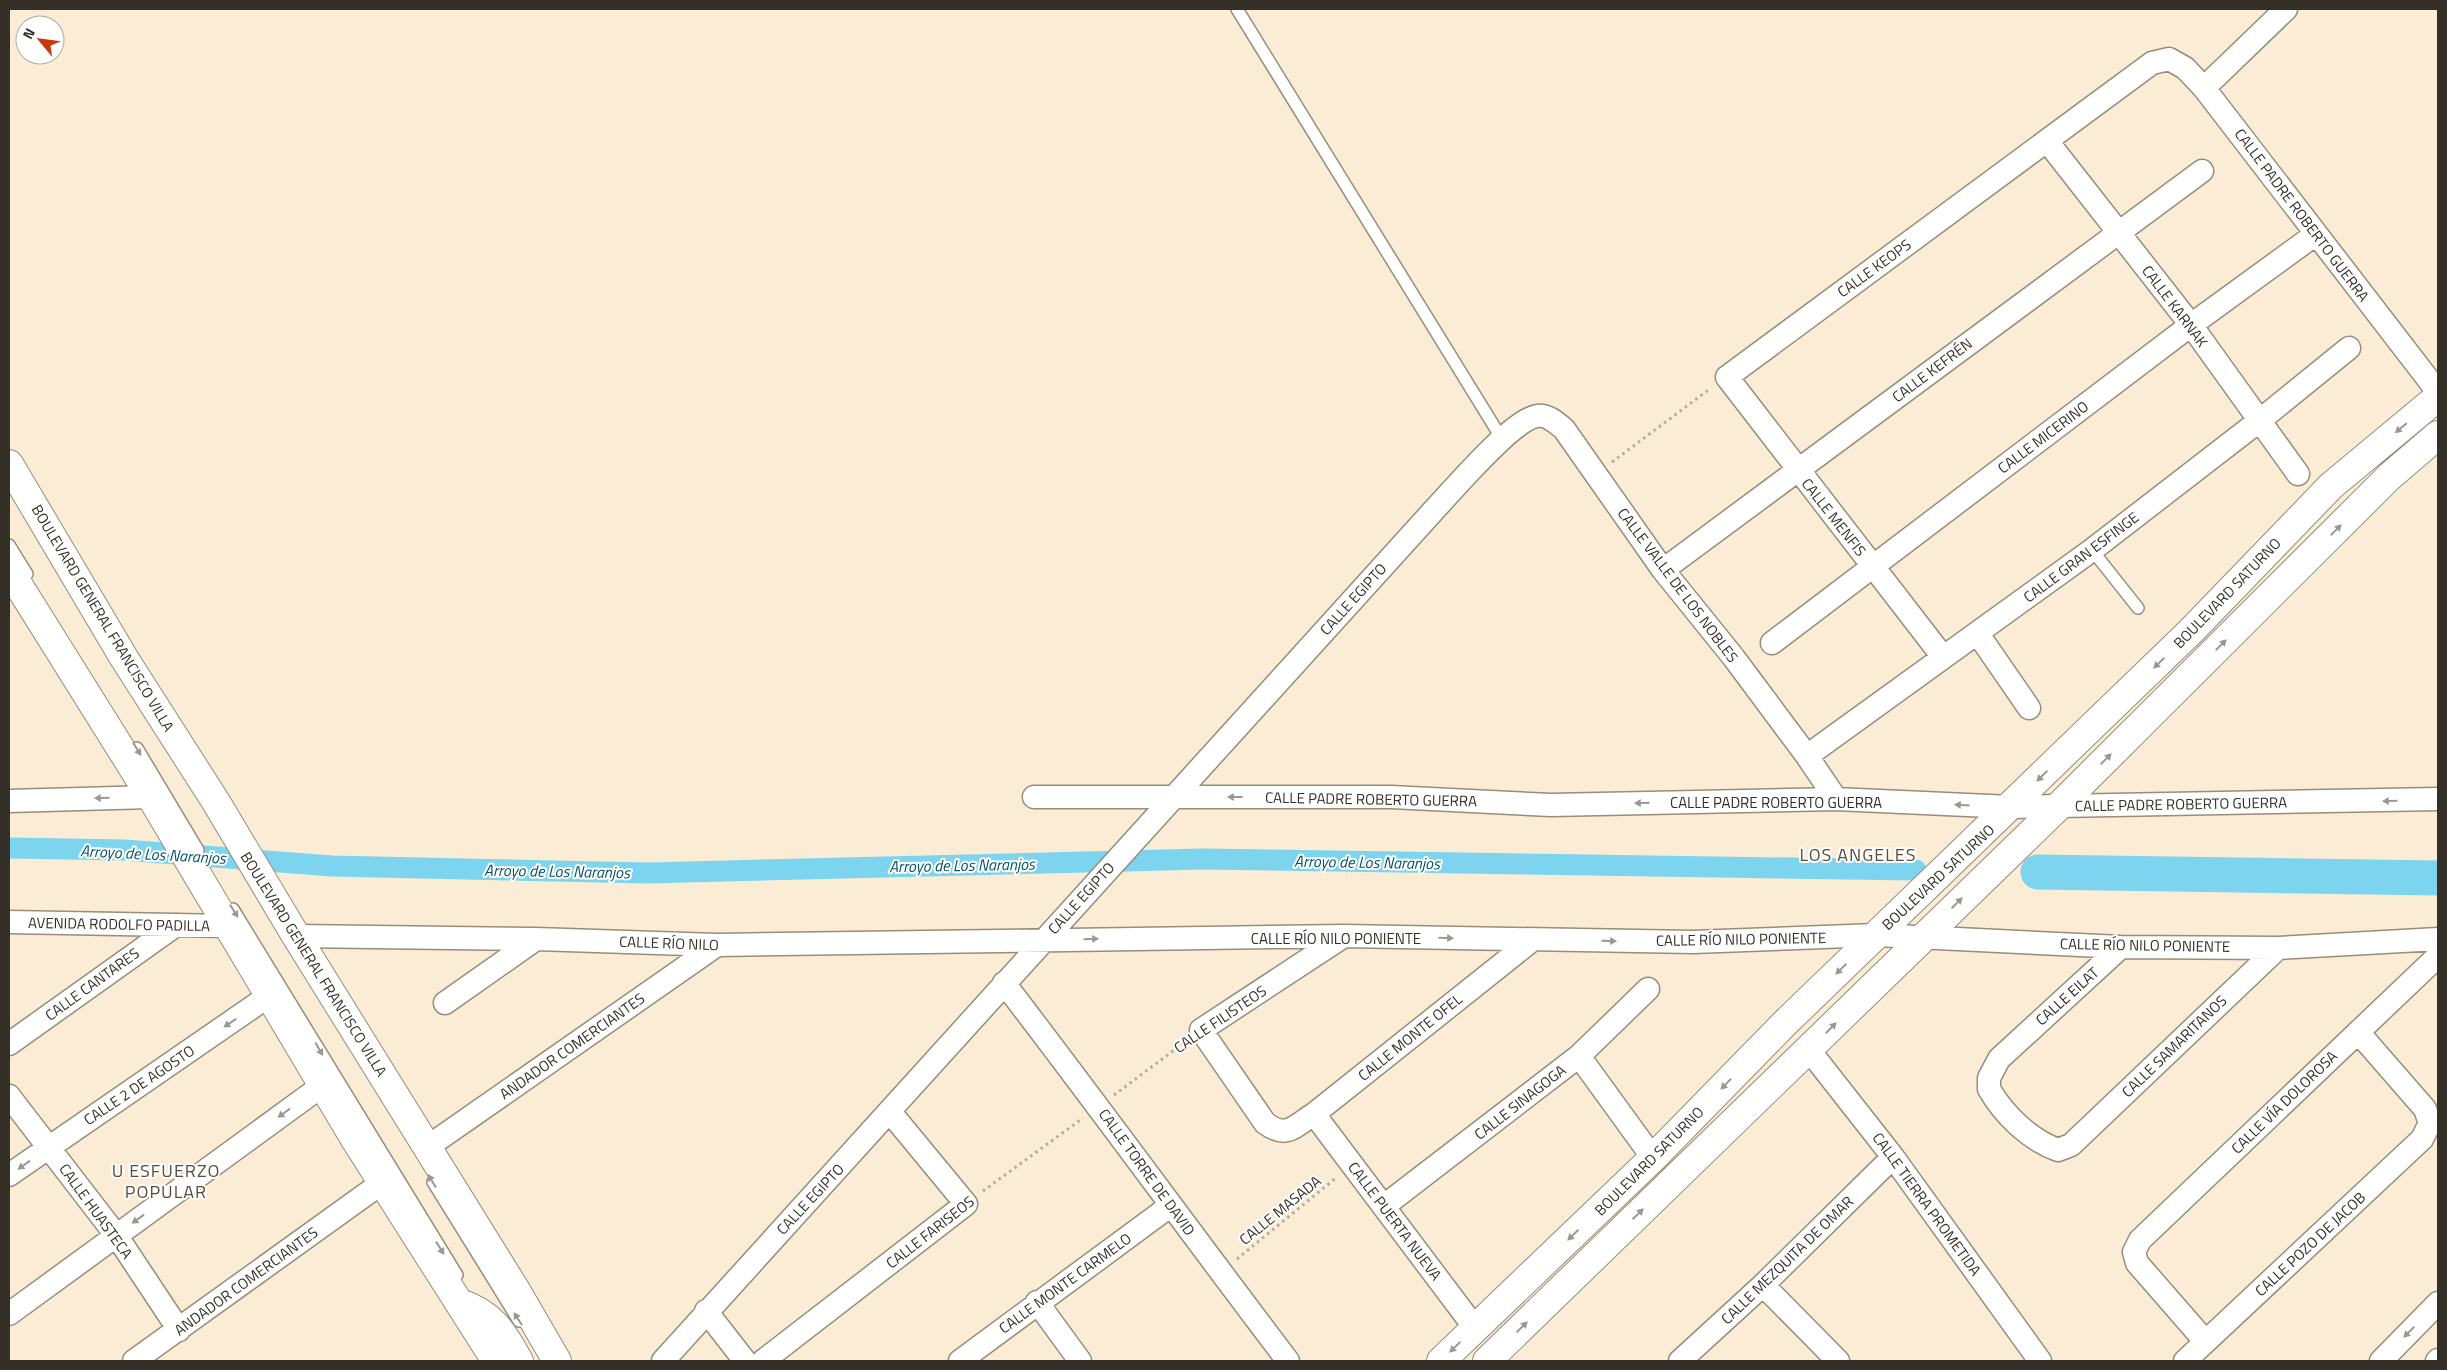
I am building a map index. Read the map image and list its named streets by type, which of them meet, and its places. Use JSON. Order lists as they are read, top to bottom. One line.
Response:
{"streets":{"street":["CALLE PADRE ROBERTO GUERRA","CALLE KEOPS","CALLE KARNAK","CALLE KEFRÉN","CALLE MICERINO","CALLE MENFIS","CALLE GRAN ESFINGE","CALLE VALLE DE LOS NOBLES","BOULEVARD SATURNO","CALLE EGIPTO","BOULEVARD GENERAL FRANCISCO VILLA","AVENIDA RODOLFO PADILLA","CALLE RÍO NILO PONIENTE","CALLE RÍO NILO","CALLE CANTARES","CALLE EILAT","CALLE FILISTEOS","CALLE MONTE OFEL","ANDADOR COMERCIANTES","CALLE SAMARITANOS","CALLE 2 DE AGOSTO","CALLE SINAGOGA","CALLE VÍA DOLOROSA","CALLE TORRE DE DAVID","CALLE TIERRA PROMETIDA","CALLE HUASTECA","CALLE PUERTA NUEVA","CALLE FARISEOS","CALLE POZO DE JACOB","CALLE MEZQUITA DE OMAR","CALLE MONTE CARMELO"],"path":["CALLE MASADA"]},"crossings":[["CALLE PADRE ROBERTO GUERRA","CALLE KEOPS"],["CALLE PADRE ROBERTO GUERRA","CALLE MICERINO"],["CALLE PADRE ROBERTO GUERRA","CALLE VALLE DE LOS NOBLES"],["CALLE PADRE ROBERTO GUERRA","BOULEVARD SATURNO"],["CALLE PADRE ROBERTO GUERRA","CALLE EGIPTO"],["CALLE KEOPS","CALLE KARNAK"],["CALLE KEOPS","CALLE MENFIS"],["CALLE KARNAK","CALLE KEFRÉN"],["CALLE KARNAK","CALLE MICERINO"],["CALLE KARNAK","CALLE GRAN ESFINGE"],["CALLE KEFRÉN","CALLE MENFIS"],["CALLE KEFRÉN","CALLE VALLE DE LOS NOBLES"],["CALLE MICERINO","CALLE MENFIS"],["CALLE MENFIS","CALLE GRAN ESFINGE"],["CALLE GRAN ESFINGE","CALLE VALLE DE LOS NOBLES"],["CALLE VALLE DE LOS NOBLES","CALLE EGIPTO"],["BOULEVARD SATURNO","CALLE RÍO NILO PONIENTE"],["BOULEVARD SATURNO","CALLE TIERRA PROMETIDA"],["BOULEVARD SATURNO","CALLE PUERTA NUEVA"],["CALLE EGIPTO","CALLE RÍO NILO PONIENTE"],["CALLE EGIPTO","CALLE RÍO NILO"],["CALLE EGIPTO","CALLE TORRE DE DAVID"],["BOULEVARD GENERAL FRANCISCO VILLA","CALLE RÍO NILO"],["BOULEVARD GENERAL FRANCISCO VILLA","ANDADOR COMERCIANTES"],["AVENIDA RODOLFO PADILLA","CALLE CANTARES"],["CALLE RÍO NILO PONIENTE","CALLE RÍO NILO"],["CALLE RÍO NILO PONIENTE","CALLE EILAT"],["CALLE RÍO NILO PONIENTE","CALLE FILISTEOS"],["CALLE RÍO NILO PONIENTE","CALLE MONTE OFEL"],["CALLE RÍO NILO PONIENTE","CALLE SAMARITANOS"],["CALLE RÍO NILO","ANDADOR COMERCIANTES"],["CALLE EILAT","CALLE SAMARITANOS"],["CALLE FILISTEOS","CALLE MONTE OFEL"],["CALLE FILISTEOS","CALLE TORRE DE DAVID"],["CALLE FILISTEOS","CALLE FARISEOS"],["CALLE MONTE OFEL","CALLE PUERTA NUEVA"],["ANDADOR COMERCIANTES","CALLE HUASTECA"],["CALLE 2 DE AGOSTO","CALLE HUASTECA"],["CALLE SINAGOGA","CALLE PUERTA NUEVA"],["CALLE VÍA DOLOROSA","CALLE POZO DE JACOB"],["CALLE TORRE DE DAVID","CALLE MASADA"],["CALLE TORRE DE DAVID","CALLE FARISEOS"],["CALLE TORRE DE DAVID","CALLE MONTE CARMELO"],["CALLE TIERRA PROMETIDA","CALLE MEZQUITA DE OMAR"],["CALLE MASADA","CALLE PUERTA NUEVA"]],"one_way":["CALLE PADRE ROBERTO GUERRA","CALLE RÍO NILO PONIENTE"],"districts":["LOS ANGELES","U ESFUERZO POPULAR"],"water":["Arroyo de Los Naranjos"],"north":"top left"}
